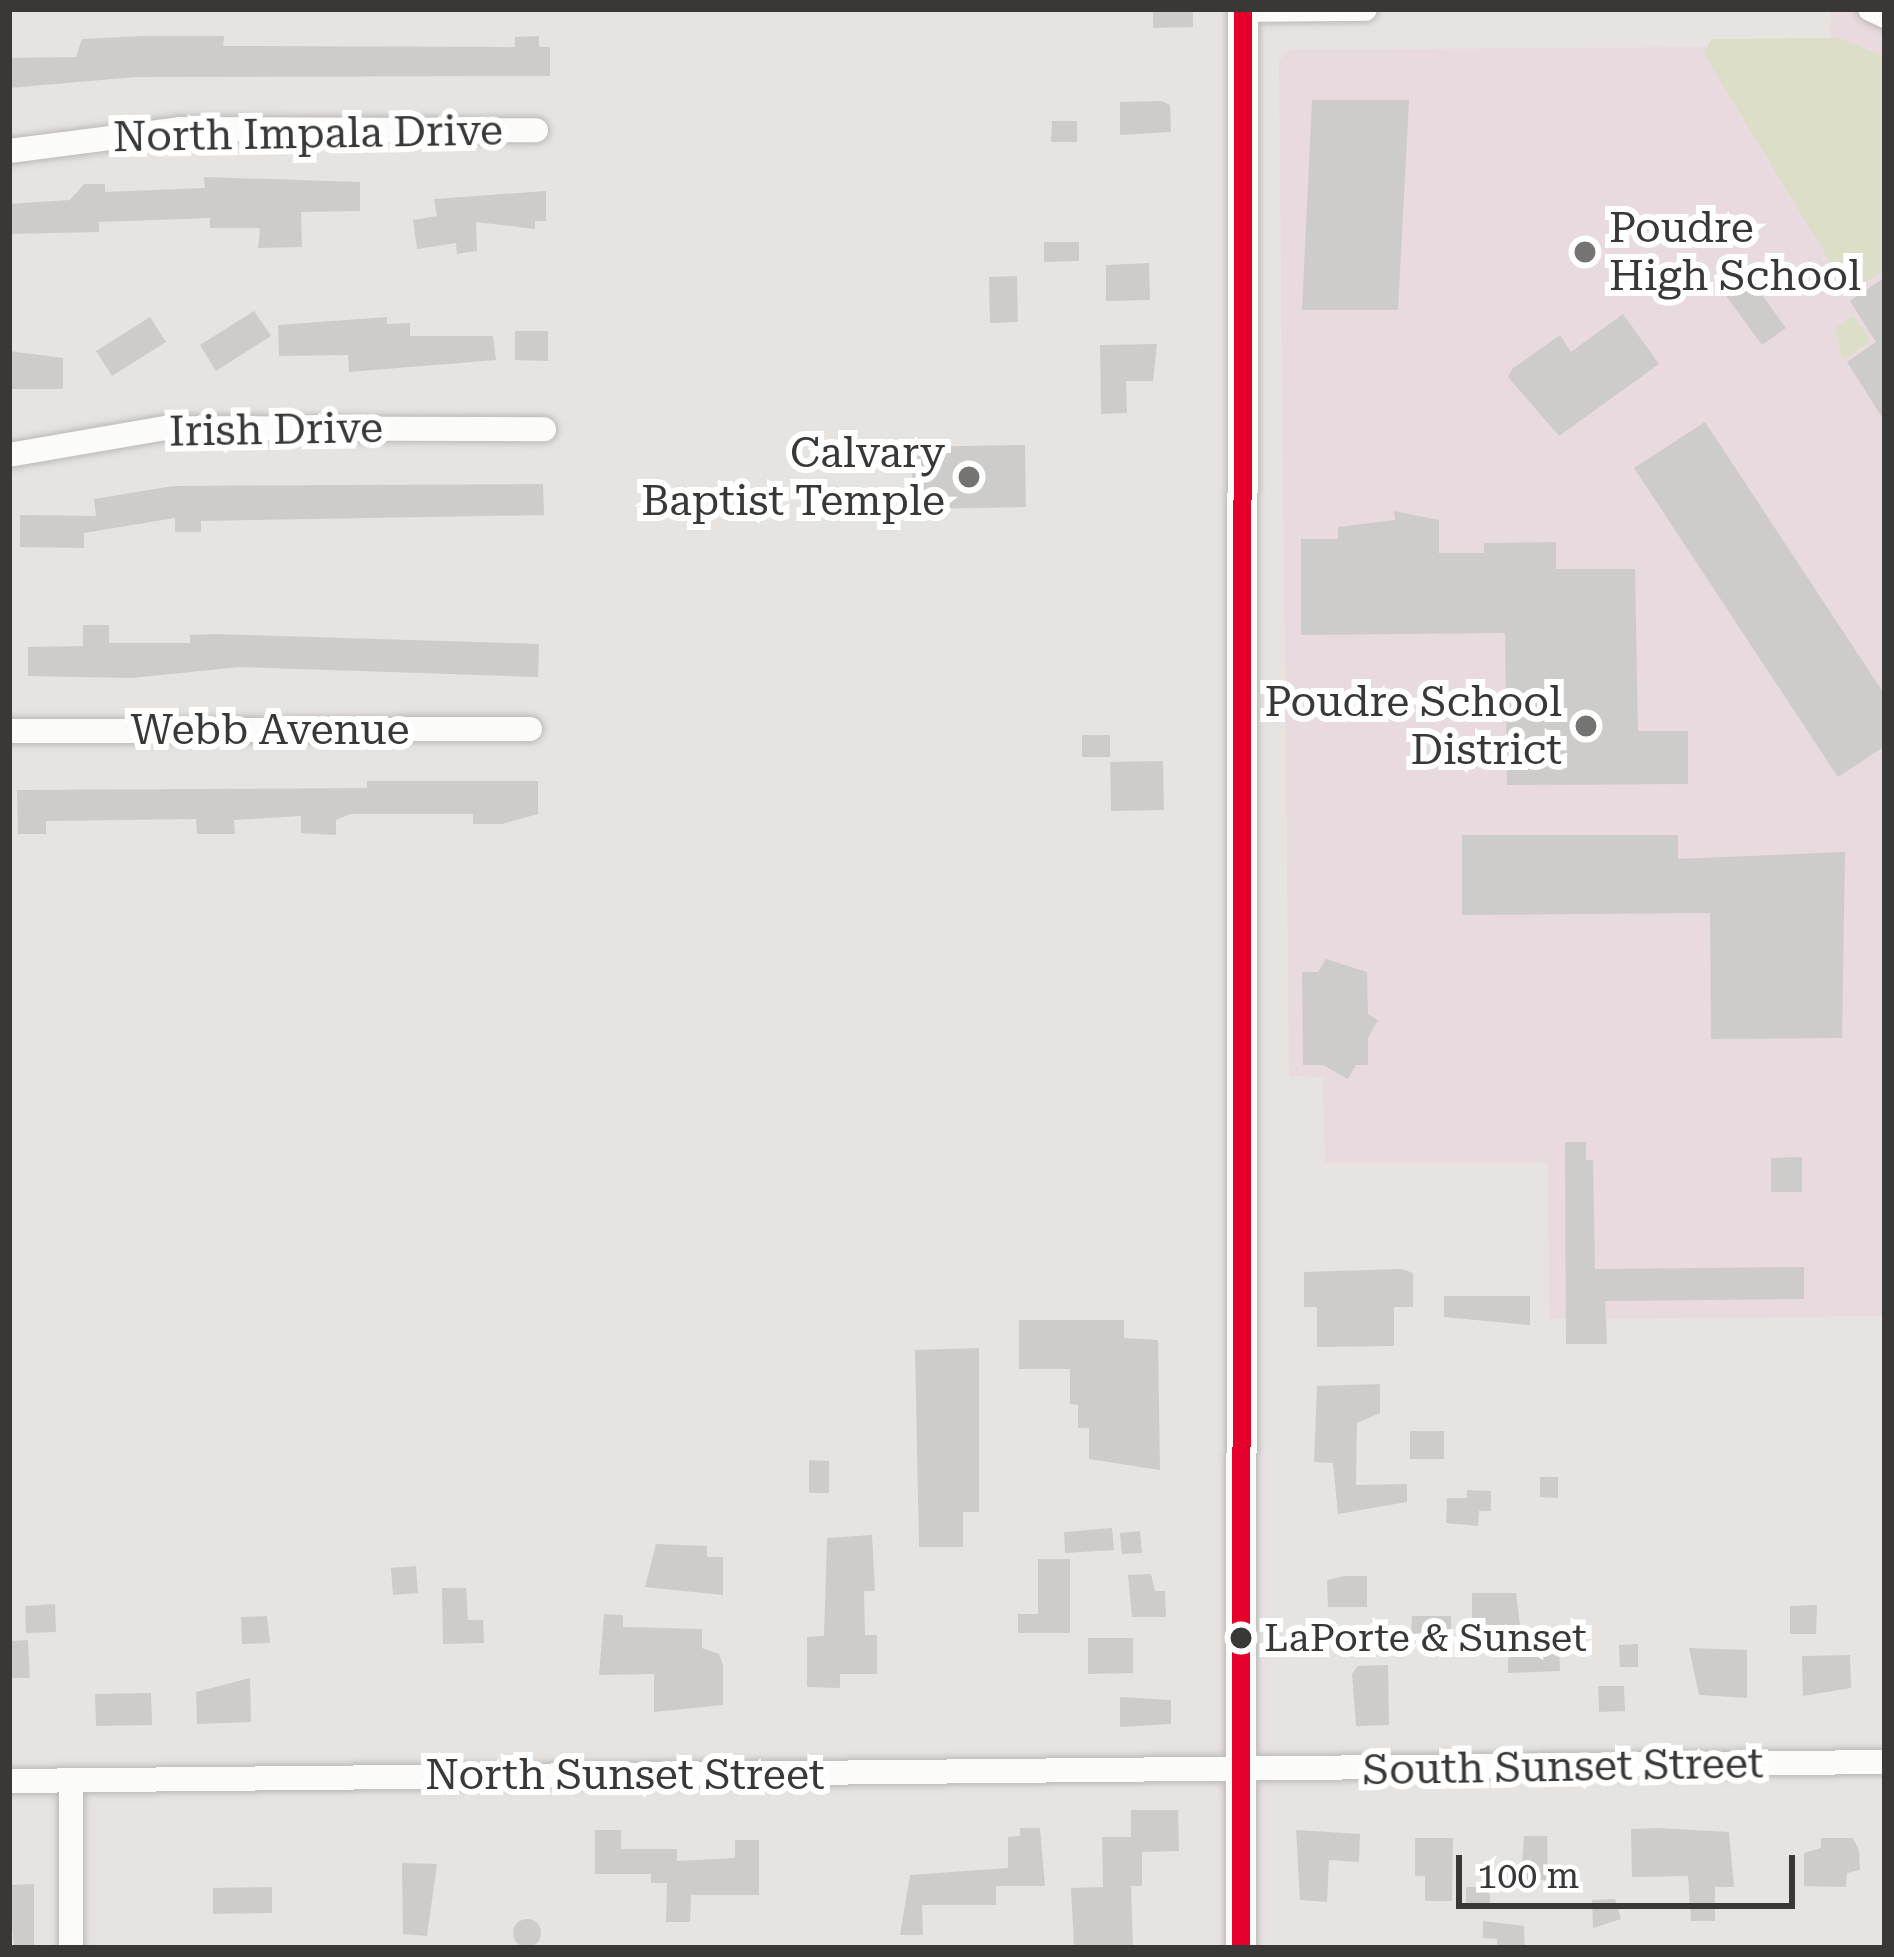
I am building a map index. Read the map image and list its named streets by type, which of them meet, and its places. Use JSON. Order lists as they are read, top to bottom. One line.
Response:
{"streets":{"street":["North Impala Drive","Irish Drive","Webb Avenue","South Sunset Street","North Sunset Street"]},"crossings":[["South Sunset Street","North Sunset Street"]],"places":["Poudre High School","Calvary Baptist Temple","Poudre School District","LaPorte & Sunset"],"scale_bar":"100 m"}
